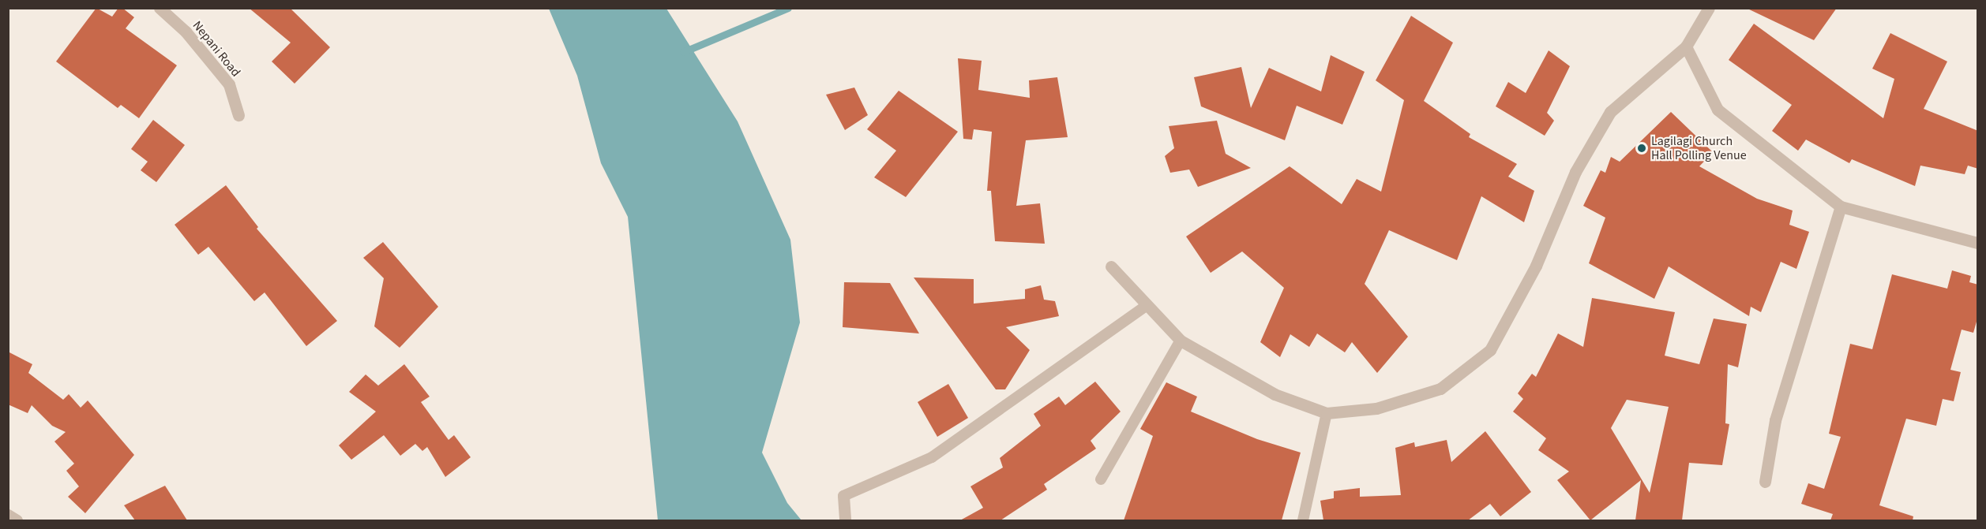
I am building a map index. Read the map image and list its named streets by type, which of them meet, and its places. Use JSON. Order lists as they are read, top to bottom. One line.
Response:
{"streets":{"street":["Nepani Road"]},"places":["Lagilagi Church Hall Polling Venue"]}
